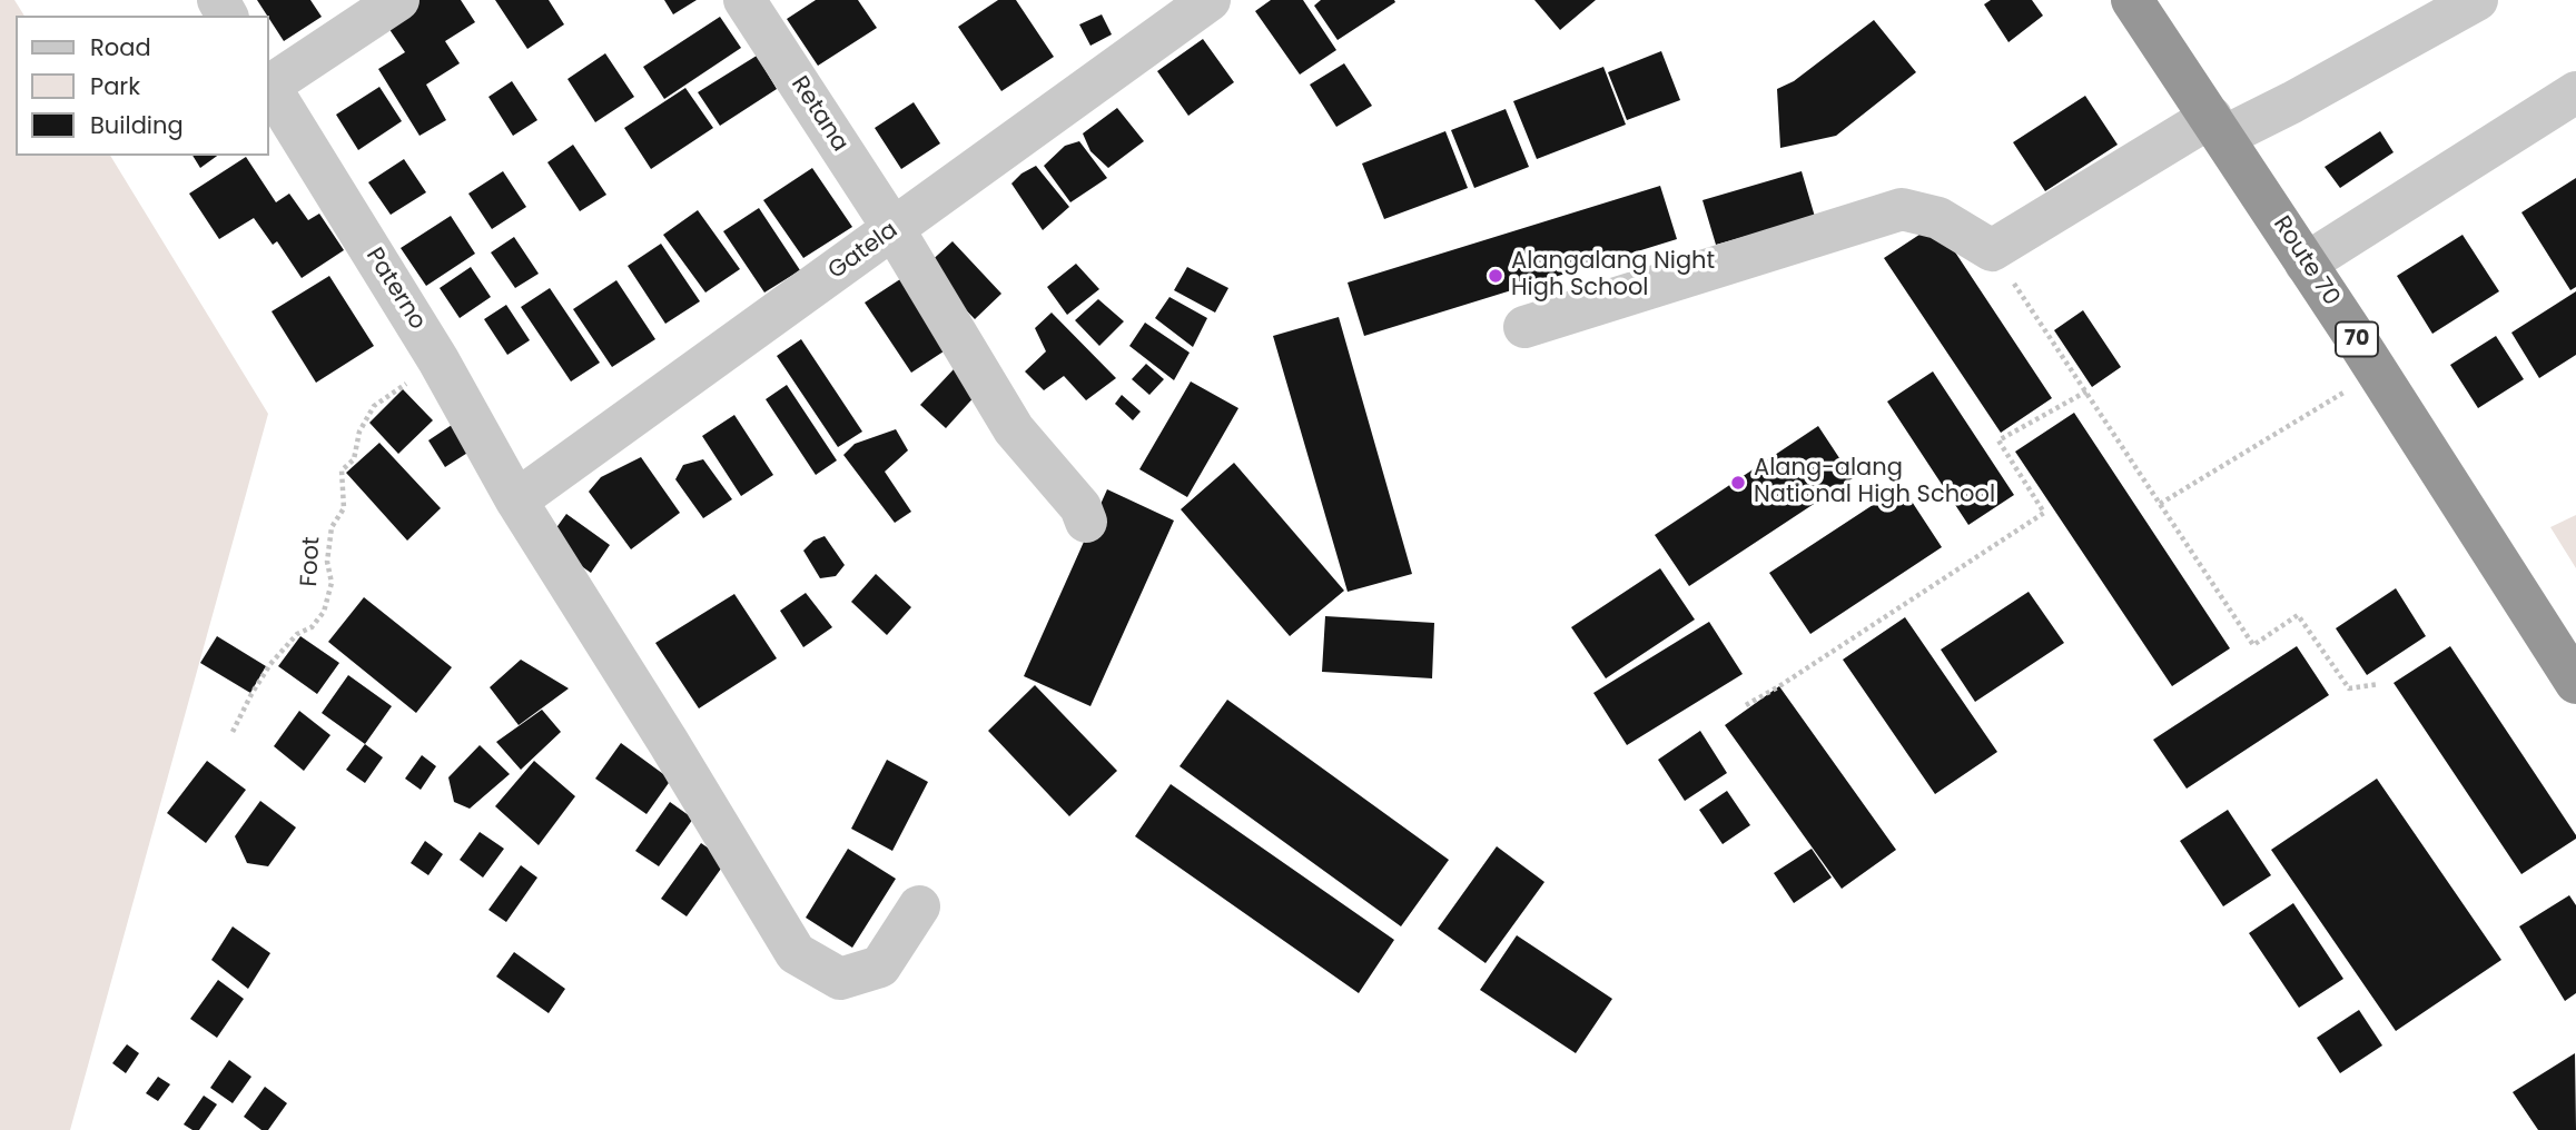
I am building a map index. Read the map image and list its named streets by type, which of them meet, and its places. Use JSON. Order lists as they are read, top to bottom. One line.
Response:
{"streets":{"highway":["Route 70","70"],"street":["Retana","Gatela","Paterno"],"path":["Foot"]},"crossings":[["Retana","Gatela"],["Gatela","Paterno"],["Paterno","Foot"]],"places":["Alangalang Night High School","Alang-alang National High School"],"legend":["Road","Park","Building"]}
